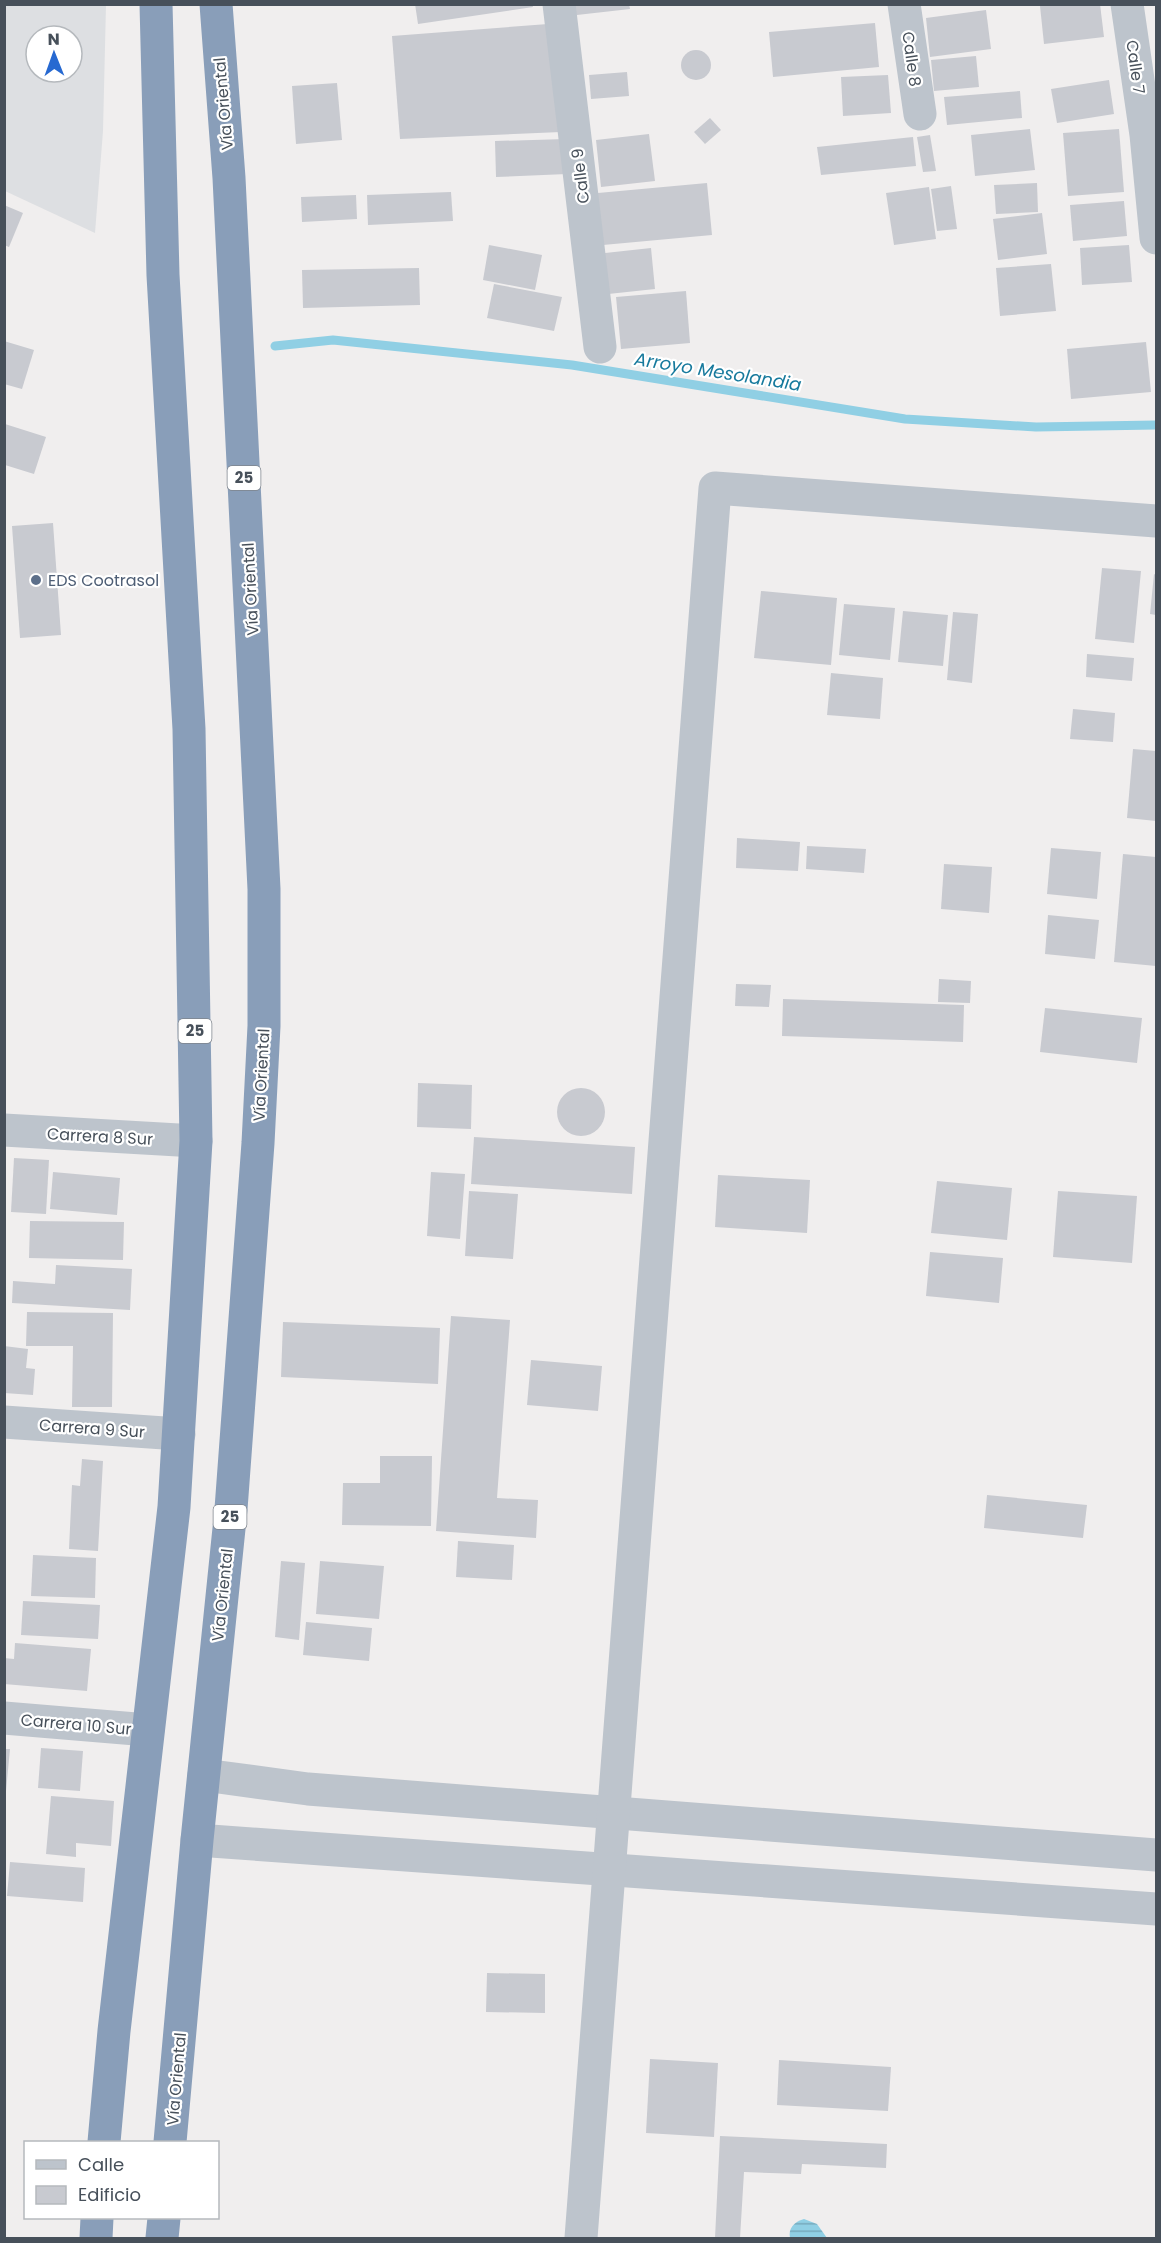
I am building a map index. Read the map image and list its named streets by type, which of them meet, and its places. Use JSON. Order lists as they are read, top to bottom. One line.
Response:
{"streets":{"highway":["Vía Oriental","25"],"street":["Calle 8","Calle 7","Calle 9","Carrera 8 Sur","Carrera 9 Sur","Carrera 10 Sur"]},"crossings":[["25","Carrera 8 Sur"],["25","Carrera 9 Sur"],["25","Carrera 10 Sur"]],"water":["Arroyo Mesolandia"],"places":["EDS Cootrasol"],"legend":["Calle","Edificio"],"north":"top"}
